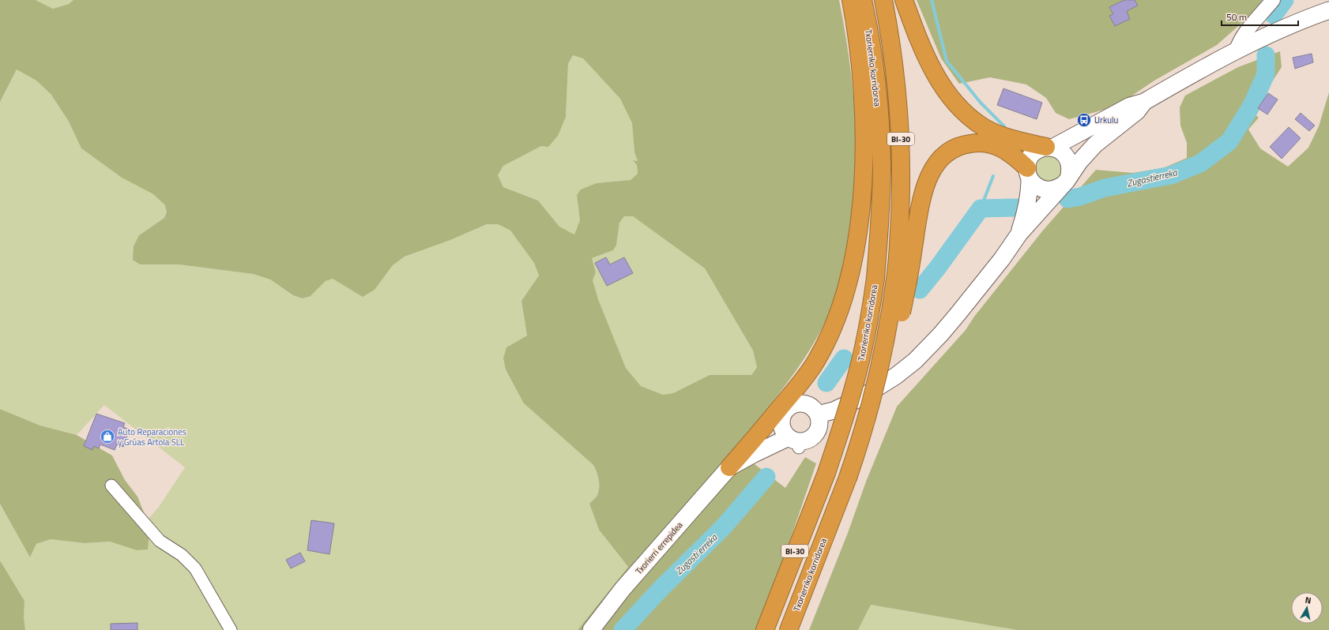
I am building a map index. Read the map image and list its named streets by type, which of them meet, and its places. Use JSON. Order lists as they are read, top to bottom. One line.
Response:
{"streets":{"highway":["Txorierriko korridorea","BI-30"],"main road":["Txorierri errepidea"]},"crossings":[["Txorierriko korridorea","BI-30"]],"water":["Zugastierreka","Zugasti erreka"],"places":{"bus stop":["Urkulu"],"shop":["Auto Reparaciones y Grúas Artola SLL"]},"scale_bar":"50 m","north":"top"}
